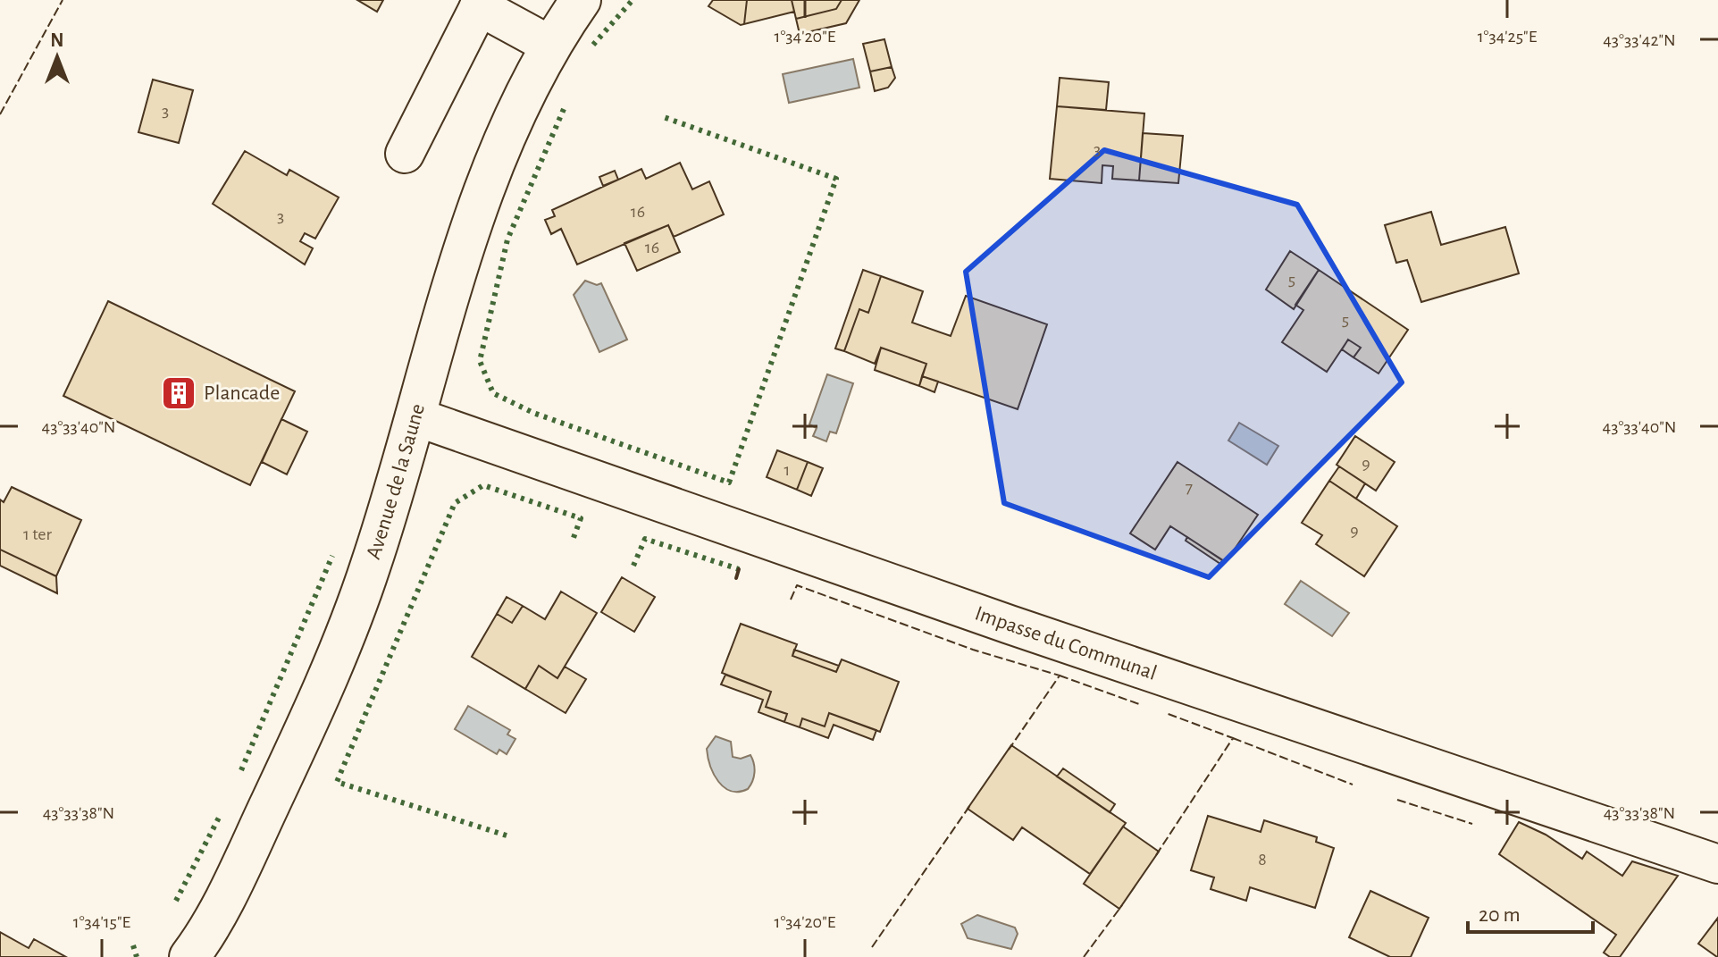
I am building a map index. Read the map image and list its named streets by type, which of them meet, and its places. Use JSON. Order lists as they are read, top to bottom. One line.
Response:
{"streets":{"street":["Avenue de la Saune","Impasse du Communal"]},"crossings":[["Avenue de la Saune","Impasse du Communal"]],"places":{"building":["Plancade"]},"house_numbers":["3","3","16","3","16","5","5","9","1","7","9","1 ter","8"],"scale_bar":"20 m","north":"top","coordinates":["1°34'20\"E","1°34'25\"E","43°33'42\"N","43°33'40\"N","43°33'38\"N","1°34'15\"E"]}
